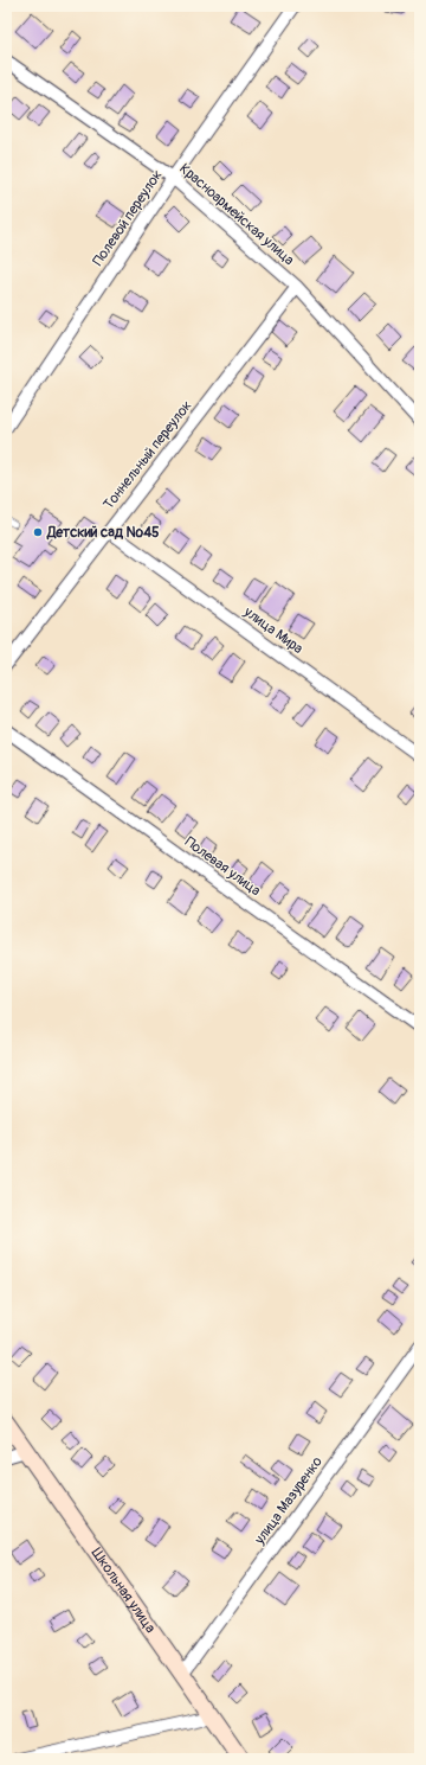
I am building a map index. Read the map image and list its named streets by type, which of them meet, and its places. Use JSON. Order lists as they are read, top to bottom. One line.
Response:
{"streets":{"main road":["Школьная улица"],"street":["Красноармейская улица","Полевой переулок","Тоннельный переулок","улица Мира","Полевая улица","улица Мазуренко"]},"crossings":[["Красноармейская улица","Полевой переулок"],["Красноармейская улица","Тоннельный переулок"],["Тоннельный переулок","улица Мира"],["улица Мазуренко","Школьная улица"]],"places":["Детский сад №45"]}
